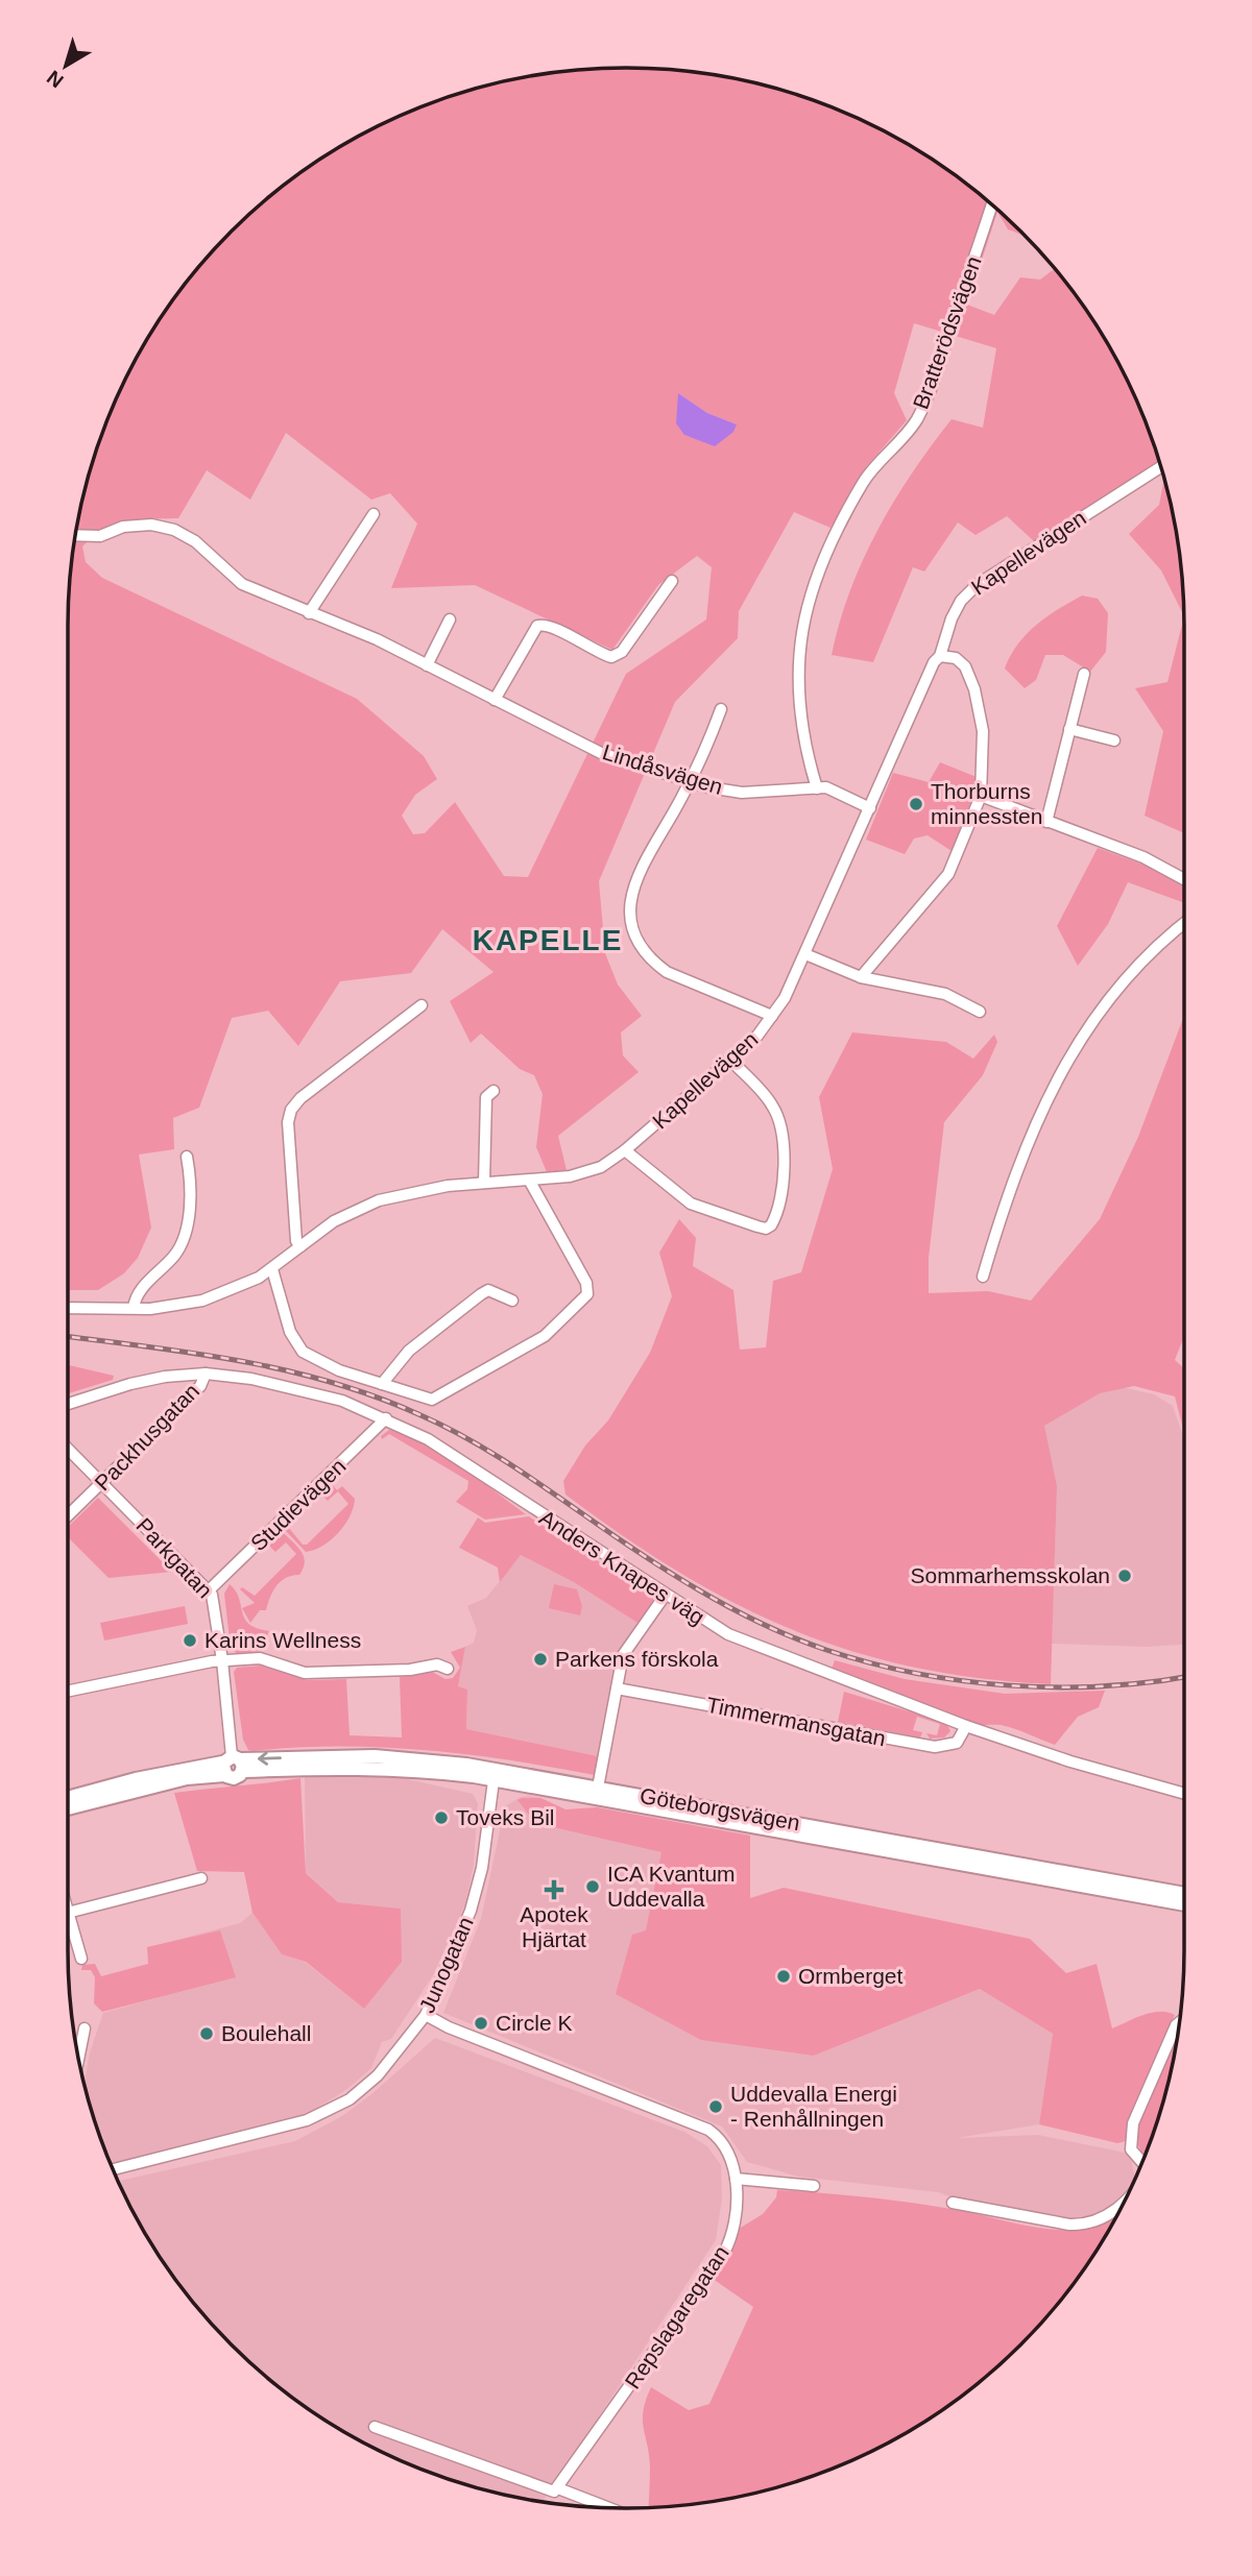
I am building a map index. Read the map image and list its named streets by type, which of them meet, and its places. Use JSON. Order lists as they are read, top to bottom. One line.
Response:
{"streets":{"main road":["Göteborgsvägen"],"street":["Bratterödsvägen","Kapellevägen","Lindåsvägen","Packhusgatan","Studievägen","Parkgatan","Anders Knapes väg","Timmermansgatan","Junogatan","Repslagaregatan"]},"crossings":[["Bratterödsvägen","Lindåsvägen"],["Kapellevägen","Lindåsvägen"],["Packhusgatan","Parkgatan"],["Packhusgatan","Anders Knapes väg"],["Studievägen","Parkgatan"],["Studievägen","Anders Knapes väg"],["Parkgatan","Göteborgsvägen"],["Anders Knapes väg","Timmermansgatan"],["Göteborgsvägen","Junogatan"],["Junogatan","Repslagaregatan"]],"districts":["KAPELLE"],"places":{"other":["Thorburns minnessten","Sommarhemsskolan","Karins Wellness","Parkens förskola","Toveks Bil","ICA Kvantum Uddevalla","Ormberget","Circle K","Boulehall","Uddevalla Energi - Renhållningen"],"health":["Apotek Hjärtat"]},"north":"bottom left"}
